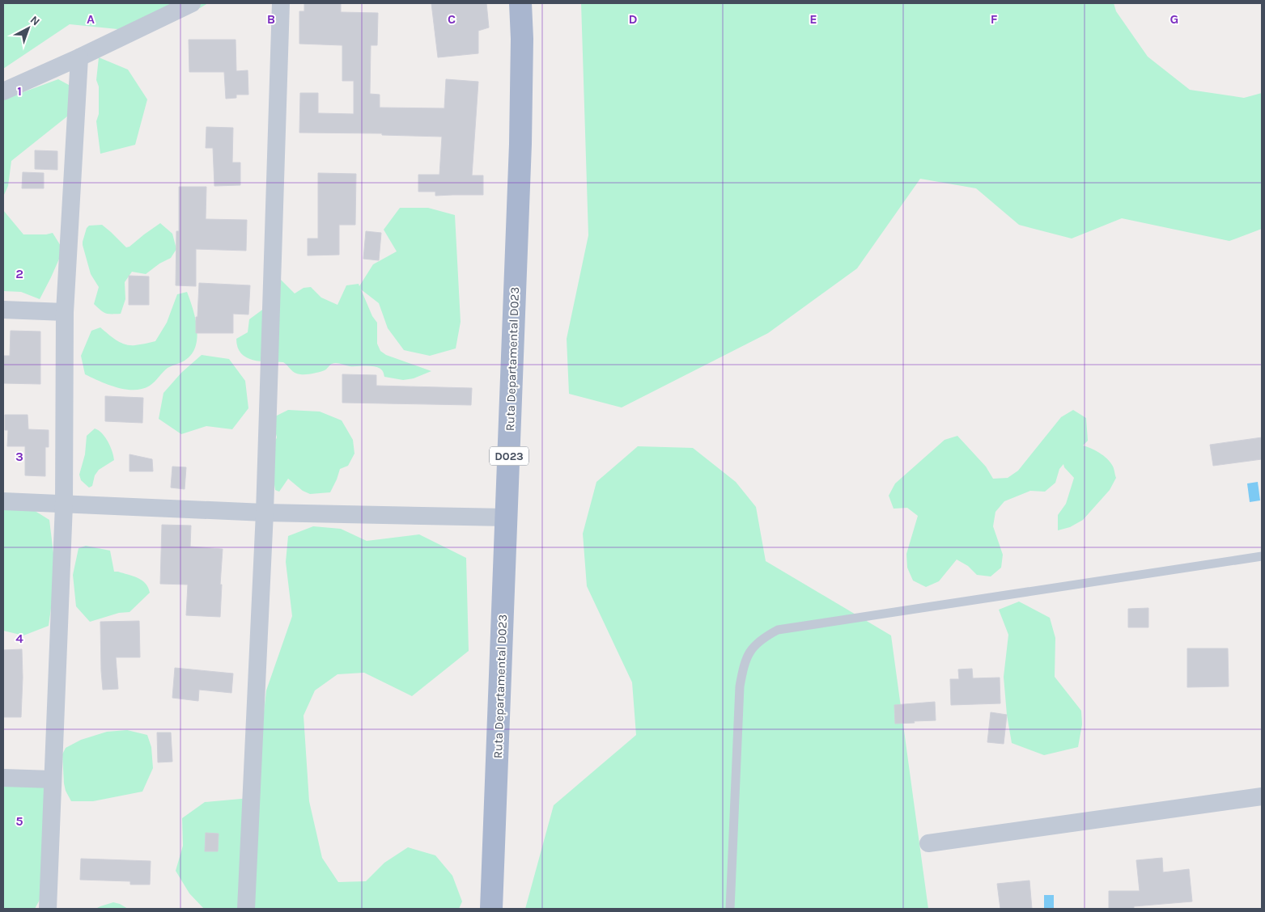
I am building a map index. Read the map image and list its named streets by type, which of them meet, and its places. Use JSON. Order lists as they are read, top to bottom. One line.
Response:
{"streets":{"main road":["Ruta Departamental D023","D023"]},"north":"top right","grid":{"columns":["A","B","C","D","E","F","G"],"rows":["1","2","3","4","5"]}}
